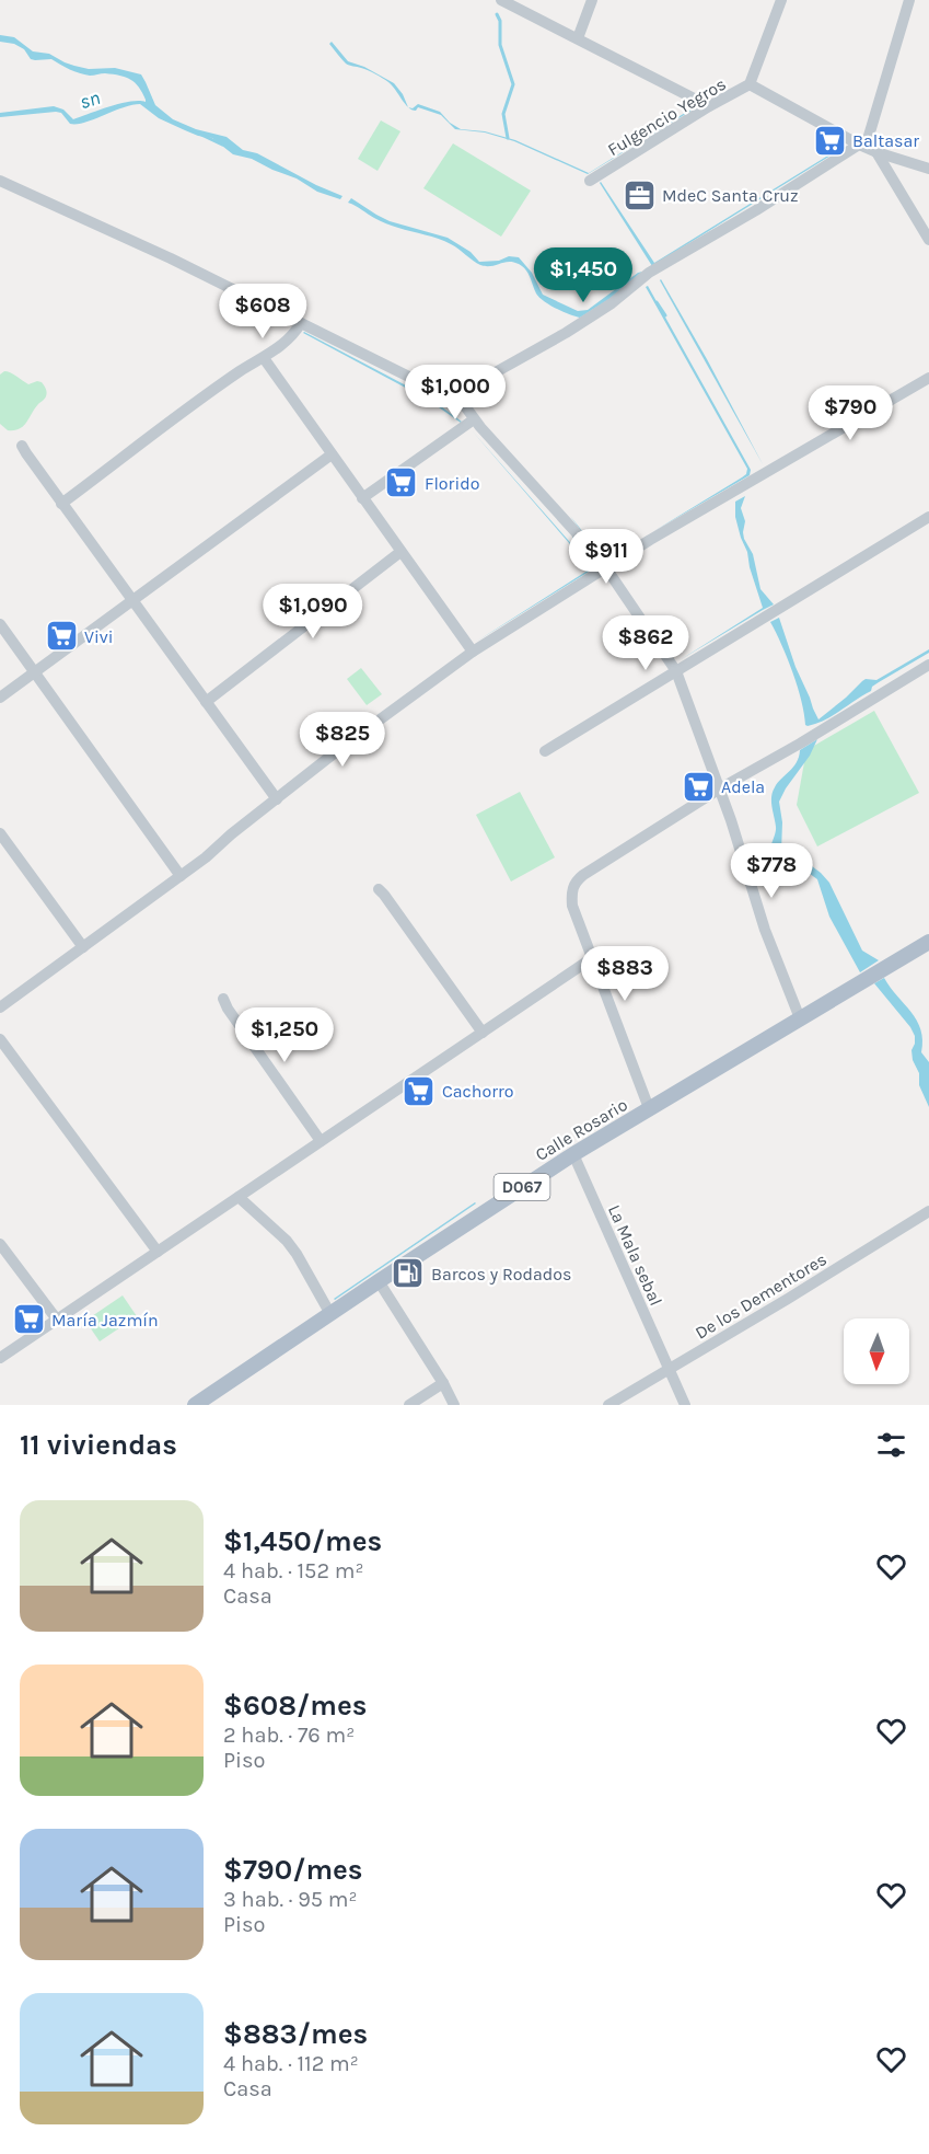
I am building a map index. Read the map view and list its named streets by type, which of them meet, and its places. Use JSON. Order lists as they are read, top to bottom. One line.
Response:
{"streets":{"main road":["Calle Rosario","D067"],"street":["Fulgencio Yegros","La Mala sebal","De los Dementores"]},"crossings":[["Calle Rosario","La Mala sebal"],["La Mala sebal","De los Dementores"]],"water":["sn"],"places":{"supermarket":["Baltasar","Florido","Vivi","Adela","Cachorro","María Jazmín"],"office":["MdeC Santa Cruz"],"fuel station":["Barcos y Rodados"]},"north":"bottom","page":{"price":["$1,450","$608","$1,000","$790","$911","$1,090","$862","$825","$778","$883","$1,250"],"heading":"11 viviendas","list":[{"name":"$1,450/mes","note":"4 hab. · 152 m² · Casa"},{"name":"$608/mes","note":"2 hab. · 76 m² · Piso"},{"name":"$790/mes","note":"3 hab. · 95 m² · Piso"},{"name":"$883/mes","note":"4 hab. · 112 m² · Casa"}]}}
